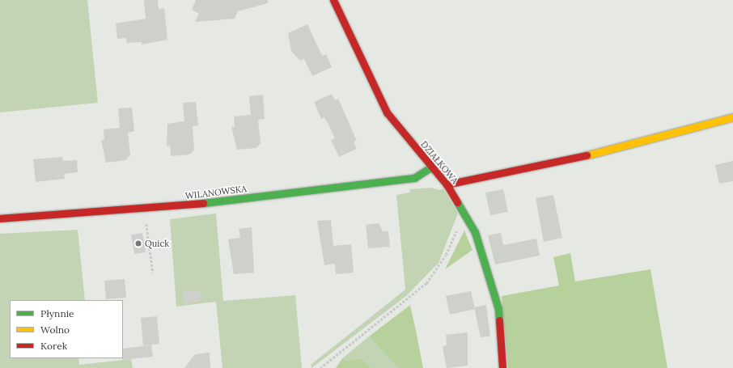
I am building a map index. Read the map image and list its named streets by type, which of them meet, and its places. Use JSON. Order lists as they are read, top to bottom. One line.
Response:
{"streets":{"street":["DZIAŁKOWA","WILANOWSKA"]},"crossings":[["DZIAŁKOWA","WILANOWSKA"]],"places":["Quick"],"legend":["Płynnie","Wolno","Korek"]}
